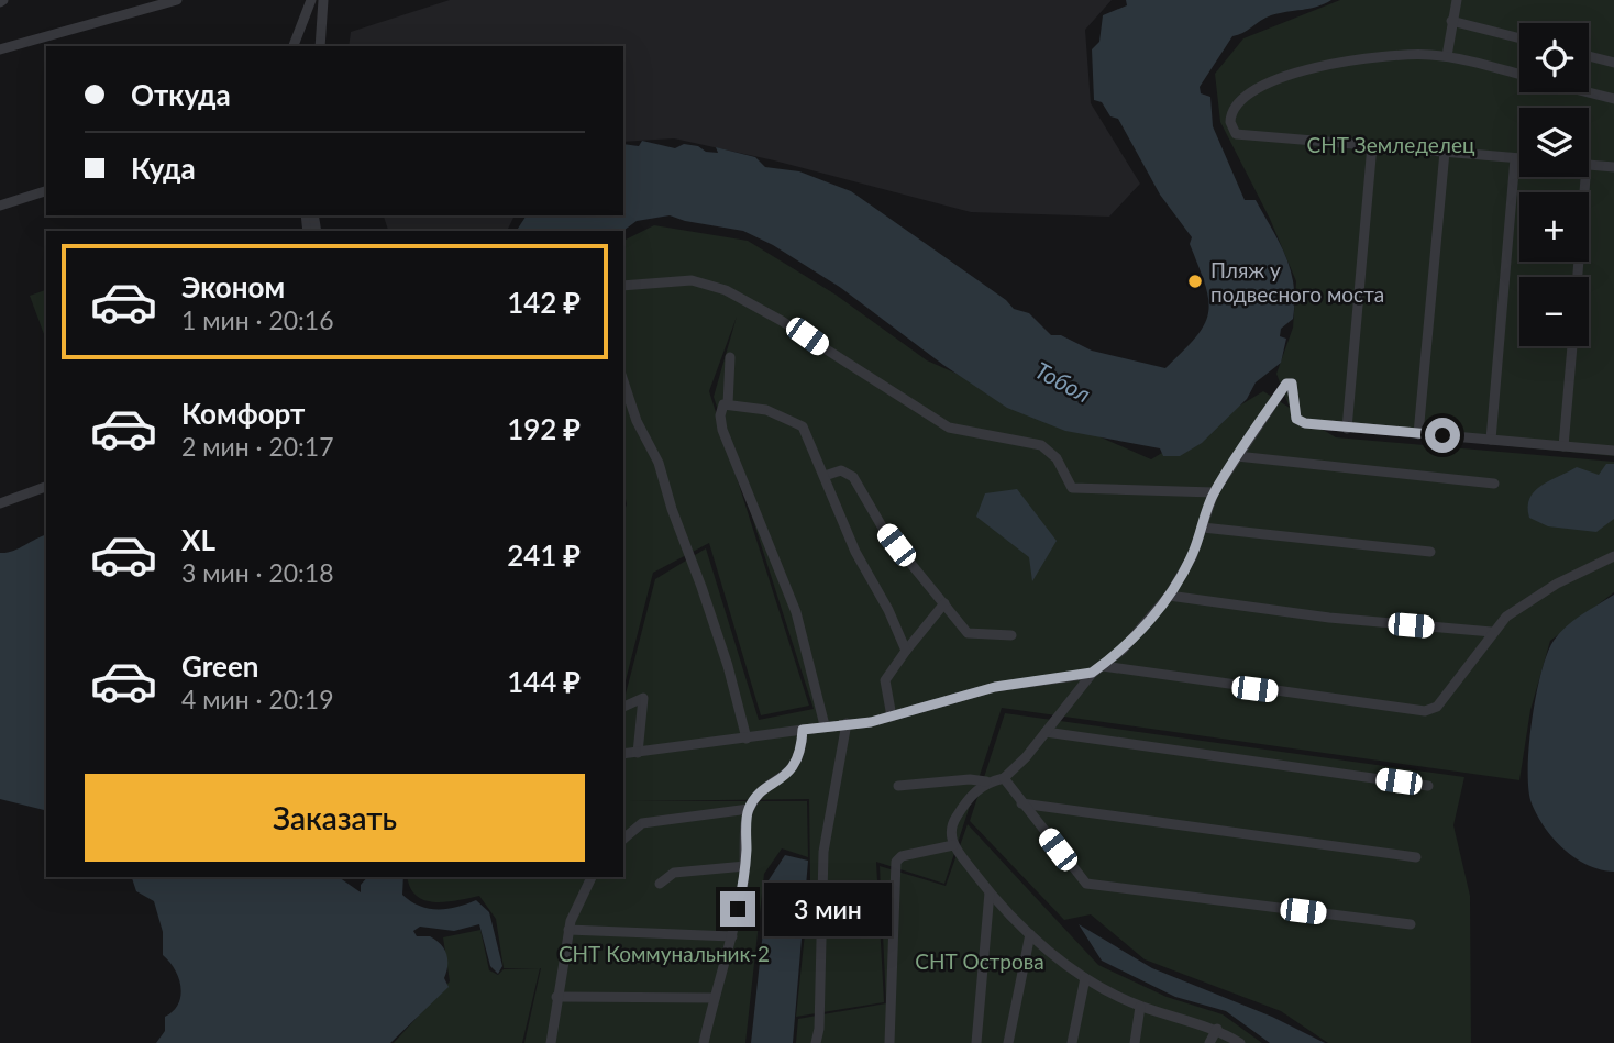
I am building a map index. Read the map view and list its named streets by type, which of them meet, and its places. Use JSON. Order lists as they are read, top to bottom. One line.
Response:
{"water":["Тобол"],"parks":["СНТ Земледелец","СНТ Коммунальник-2","СНТ Острова"],"places":["Пляж у подвесного моста"],"page":{"map_buttons":["+","−"],"banner":["Откуда","Куда"],"list":[{"name":"Эконом","note":"1 мин · 20:16","value":"142 ₽"},{"name":"Комфорт","note":"2 мин · 20:17","value":"192 ₽"},{"name":"XL","note":"3 мин · 20:18","value":"241 ₽"},{"name":"Green","note":"4 мин · 20:19","value":"144 ₽"}],"buttons":"Заказать","bubble":"3 мин"}}
